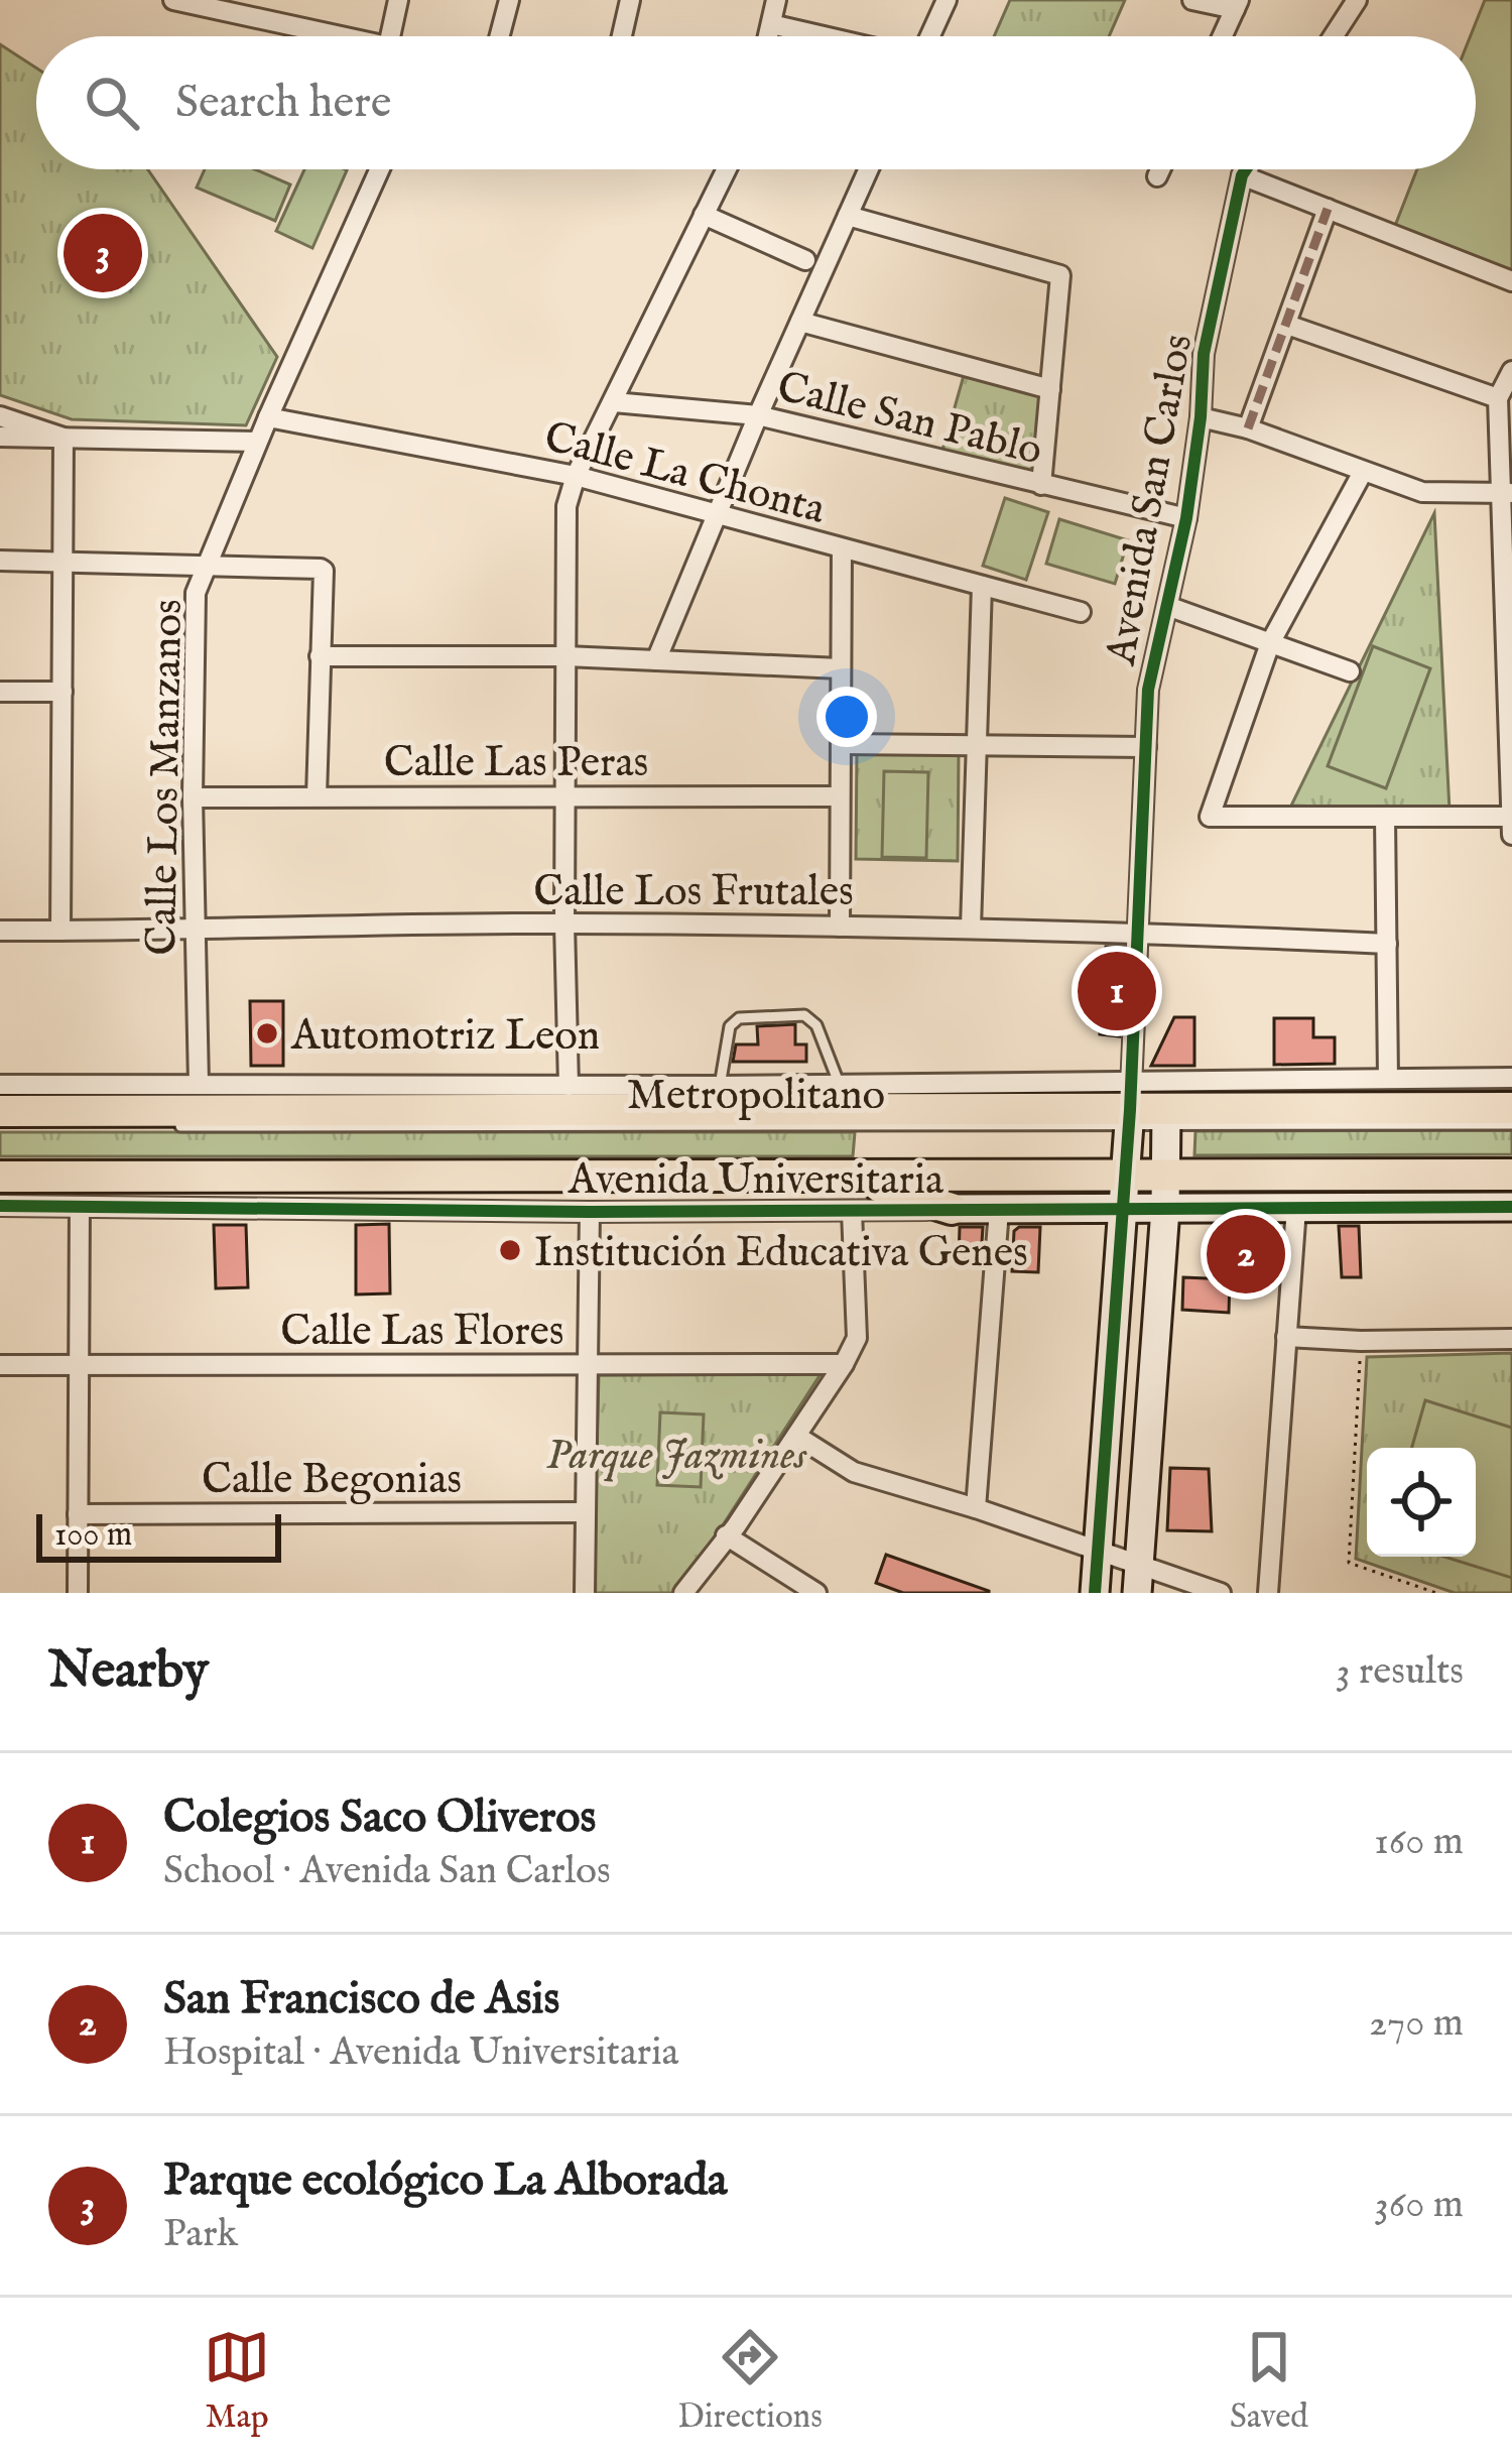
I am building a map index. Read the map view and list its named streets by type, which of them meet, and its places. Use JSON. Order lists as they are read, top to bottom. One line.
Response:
{"streets":{"main road":["Avenida Universitaria"],"street":["Calle San Pablo","Calle La Chonta","Avenida San Carlos","Calle Las Peras","Calle Los Manzanos","Calle Los Frutales","Calle Las Flores","Calle Begonias"],"lane":["Metropolitano"]},"crossings":[["Calle San Pablo","Avenida San Carlos"],["Calle La Chonta","Calle Los Manzanos"],["Avenida San Carlos","Calle Los Frutales"],["Avenida San Carlos","Metropolitano"],["Avenida San Carlos","Avenida Universitaria"],["Calle Las Peras","Calle Los Manzanos"],["Calle Los Manzanos","Calle Los Frutales"],["Calle Los Manzanos","Avenida Universitaria"],["Metropolitano","Avenida Universitaria"]],"parks":["Parque Jazmines"],"places":["Automotriz Leon","Institución Educativa Genes"],"scale_bar":"100 m","page":{"search":"Search here","pins":["3","1","2"],"scale":"100 m","heading":["Nearby","3 results"],"list":[{"mark":"1","name":"Colegios Saco Oliveros","note":"School · Avenida San Carlos","value":"160 m"},{"mark":"2","name":"San Francisco de Asis","note":"Hospital · Avenida Universitaria","value":"270 m"},{"mark":"3","name":"Parque ecológico La Alborada","note":"Park","value":"360 m"}],"nav":["Map","Directions","Saved"]}}
